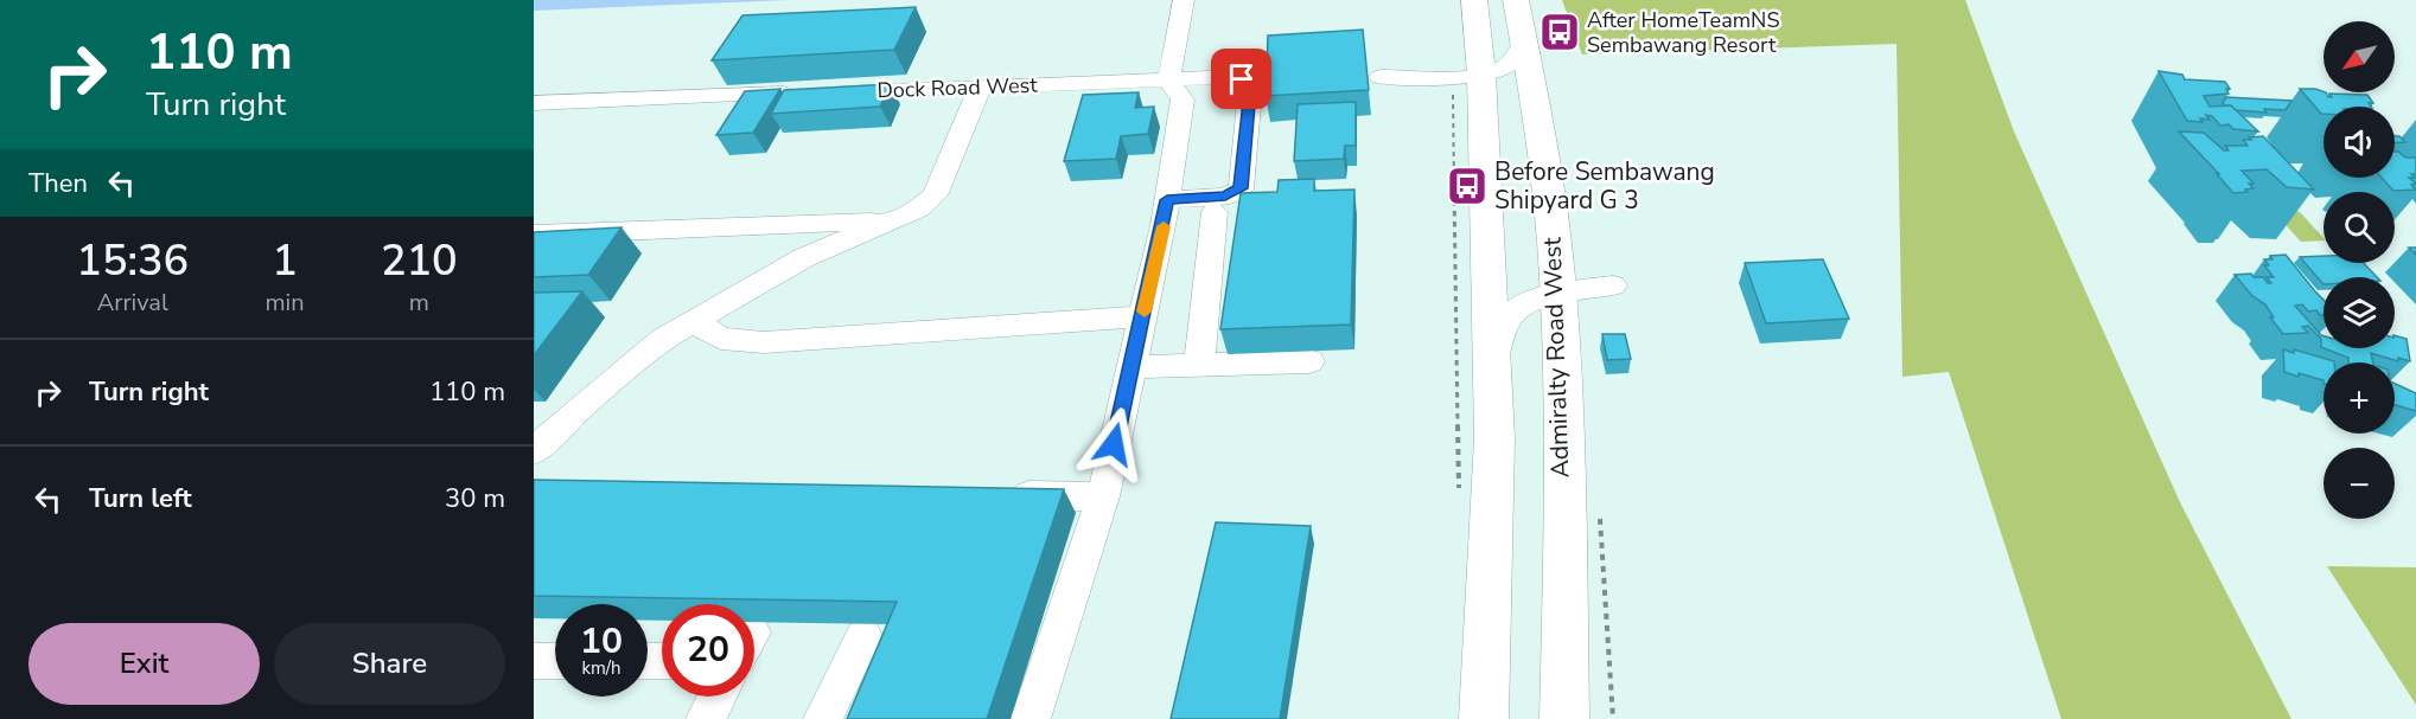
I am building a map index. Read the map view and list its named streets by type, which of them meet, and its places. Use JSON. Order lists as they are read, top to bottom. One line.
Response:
{"streets":{"main road":["Admiralty Road West"],"lane":["Dock Road West"]},"places":{"bus stop":["After HomeTeamNS Sembawang Resort","Before Sembawang Shipyard G 3"]},"north":"bottom left","page":{"turn":["110 m","Turn right"],"map_buttons":["+","−"],"then":"Then","eta":["15:36","Arrival","1","min","210","m"],"list":[{"name":"Turn right","value":"110 m"},{"name":"Turn left","value":"30 m"}],"speed":"10 km/h","limit":"20","buttons":["Exit","Share"]}}
